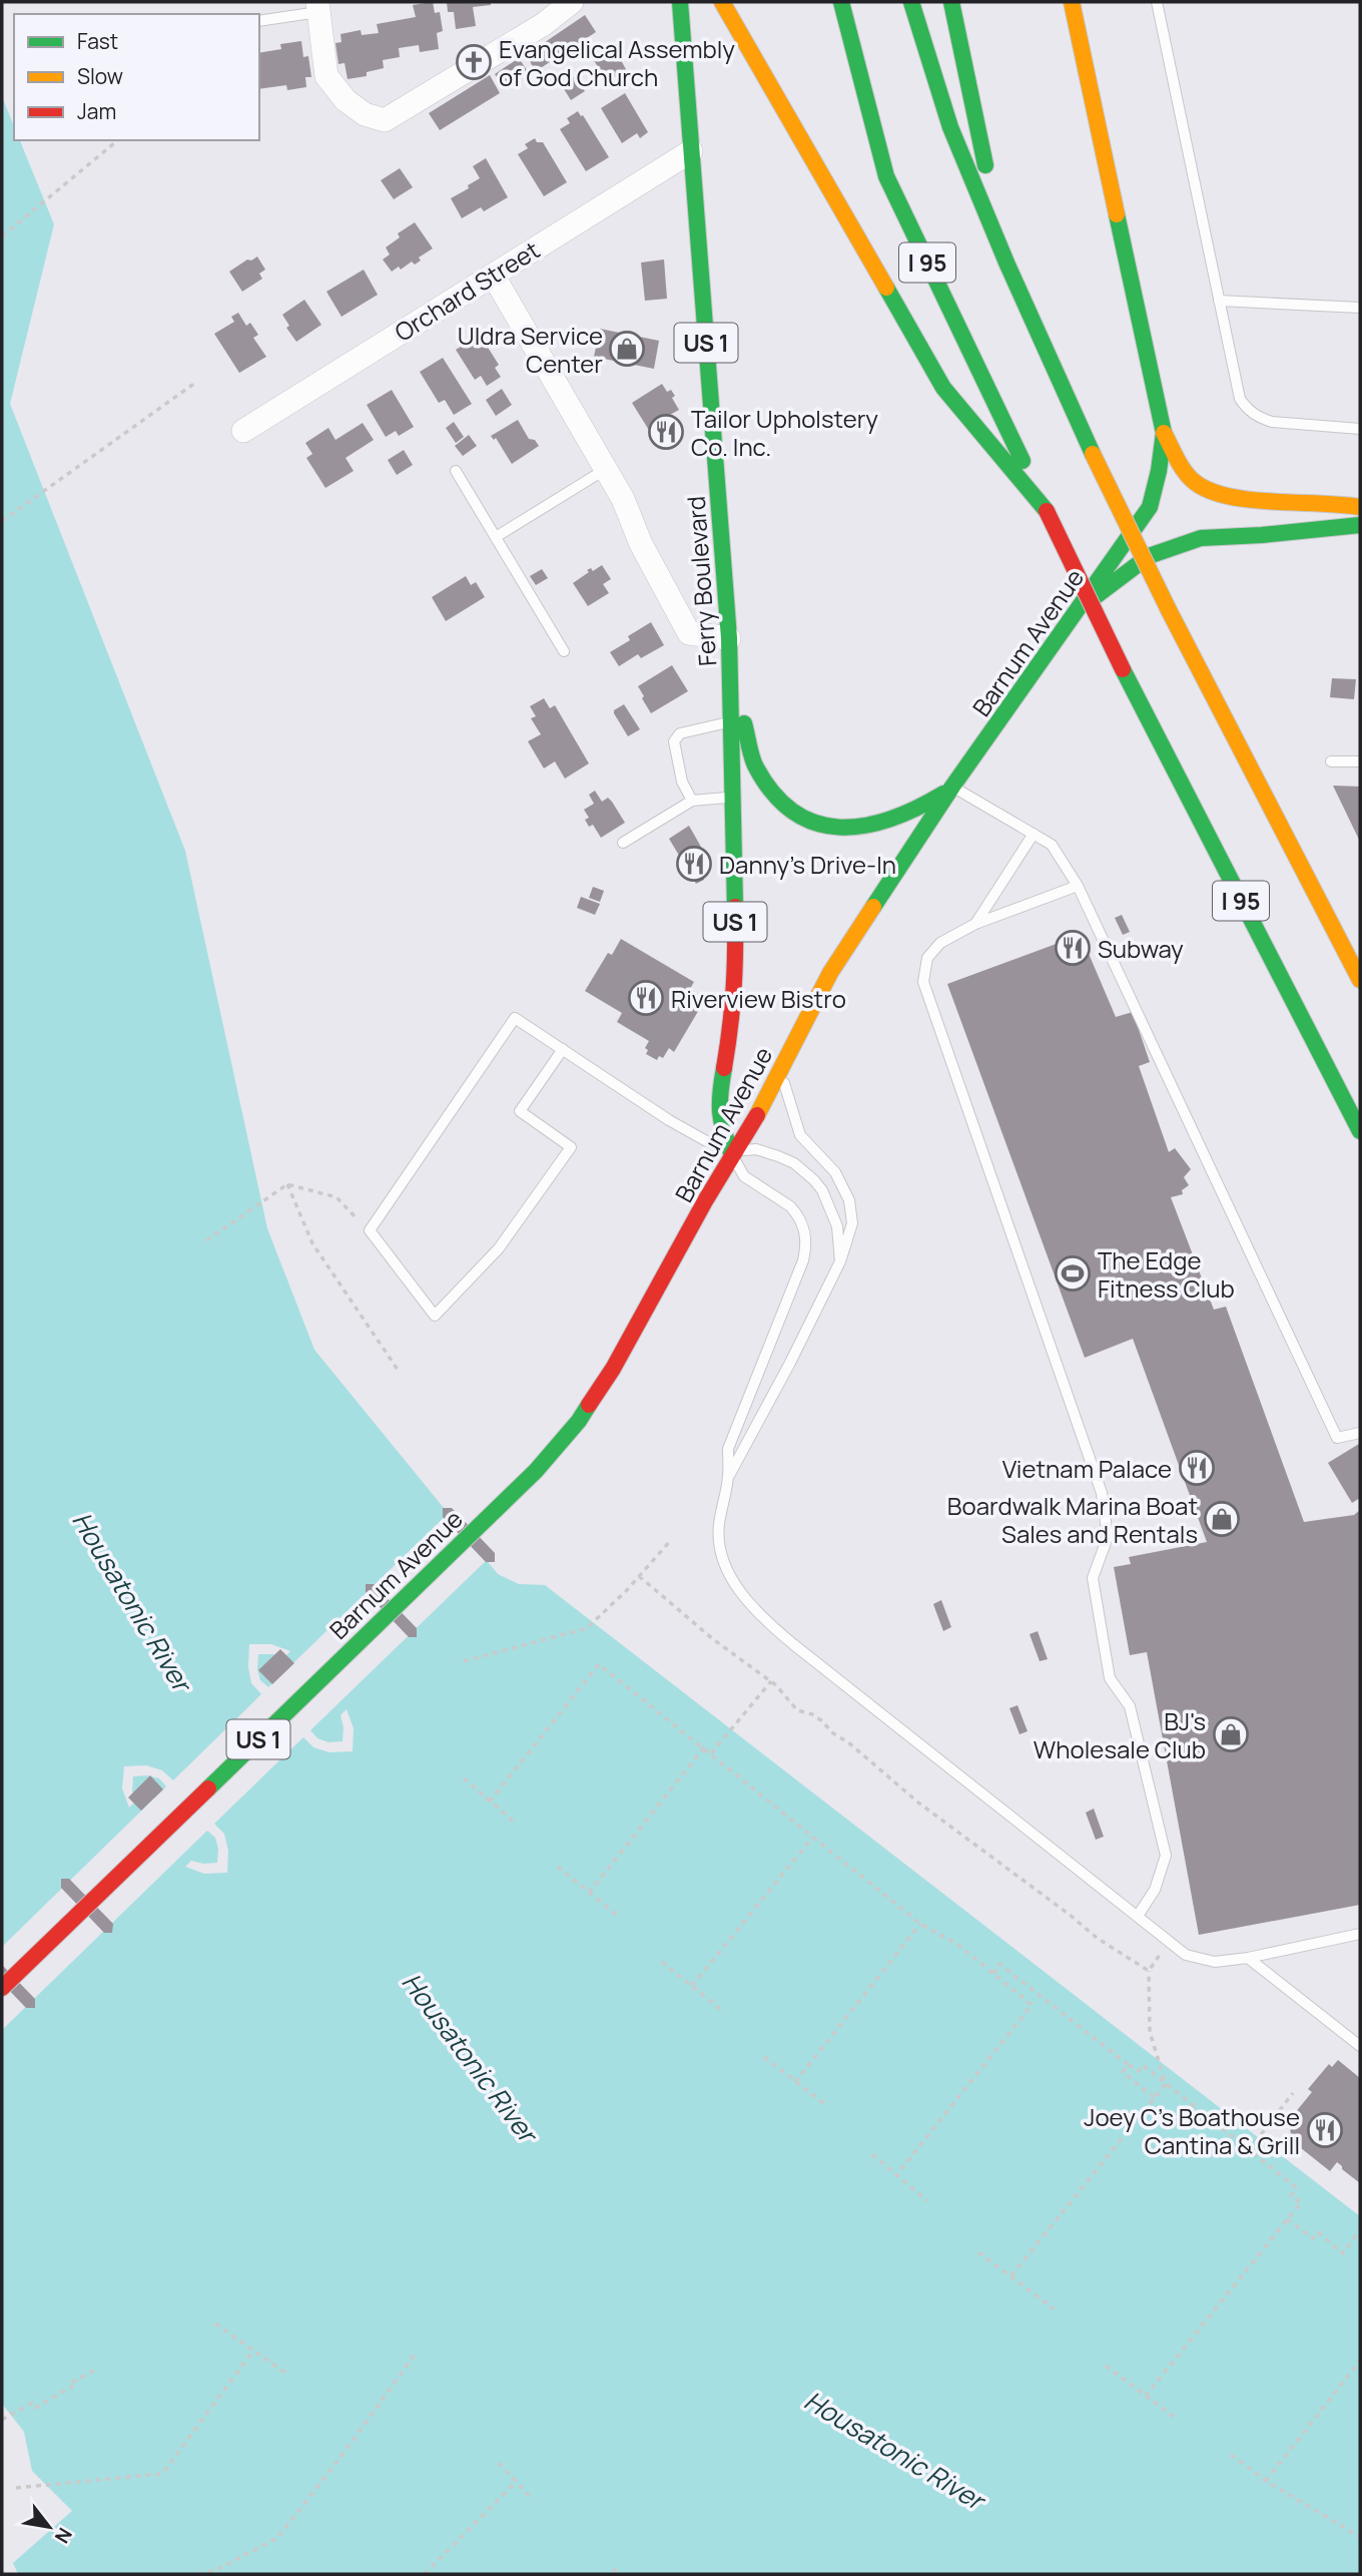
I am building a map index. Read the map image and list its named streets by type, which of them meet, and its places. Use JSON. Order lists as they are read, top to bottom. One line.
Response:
{"streets":{"main road":["I 95","US 1","Ferry Boulevard","Barnum Avenue"],"street":["Orchard Street"]},"crossings":[["Orchard Street","Ferry Boulevard"],["Ferry Boulevard","Barnum Avenue"]],"water":["Housatonic River"],"places":{"church":["Evangelical Assembly of God Church"],"shop":["Uldra Service Center","Boardwalk Marina Boat Sales and Rentals","BJ's Wholesale Club"],"restaurant":["Tailor Upholstery Co. Inc.","Danny's Drive-In","Subway","Riverview Bistro","Vietnam Palace","Joey C's Boathouse Cantina & Grill"],"sports":["The Edge Fitness Club"]},"legend":["Fast","Slow","Jam"],"north":"bottom right"}
